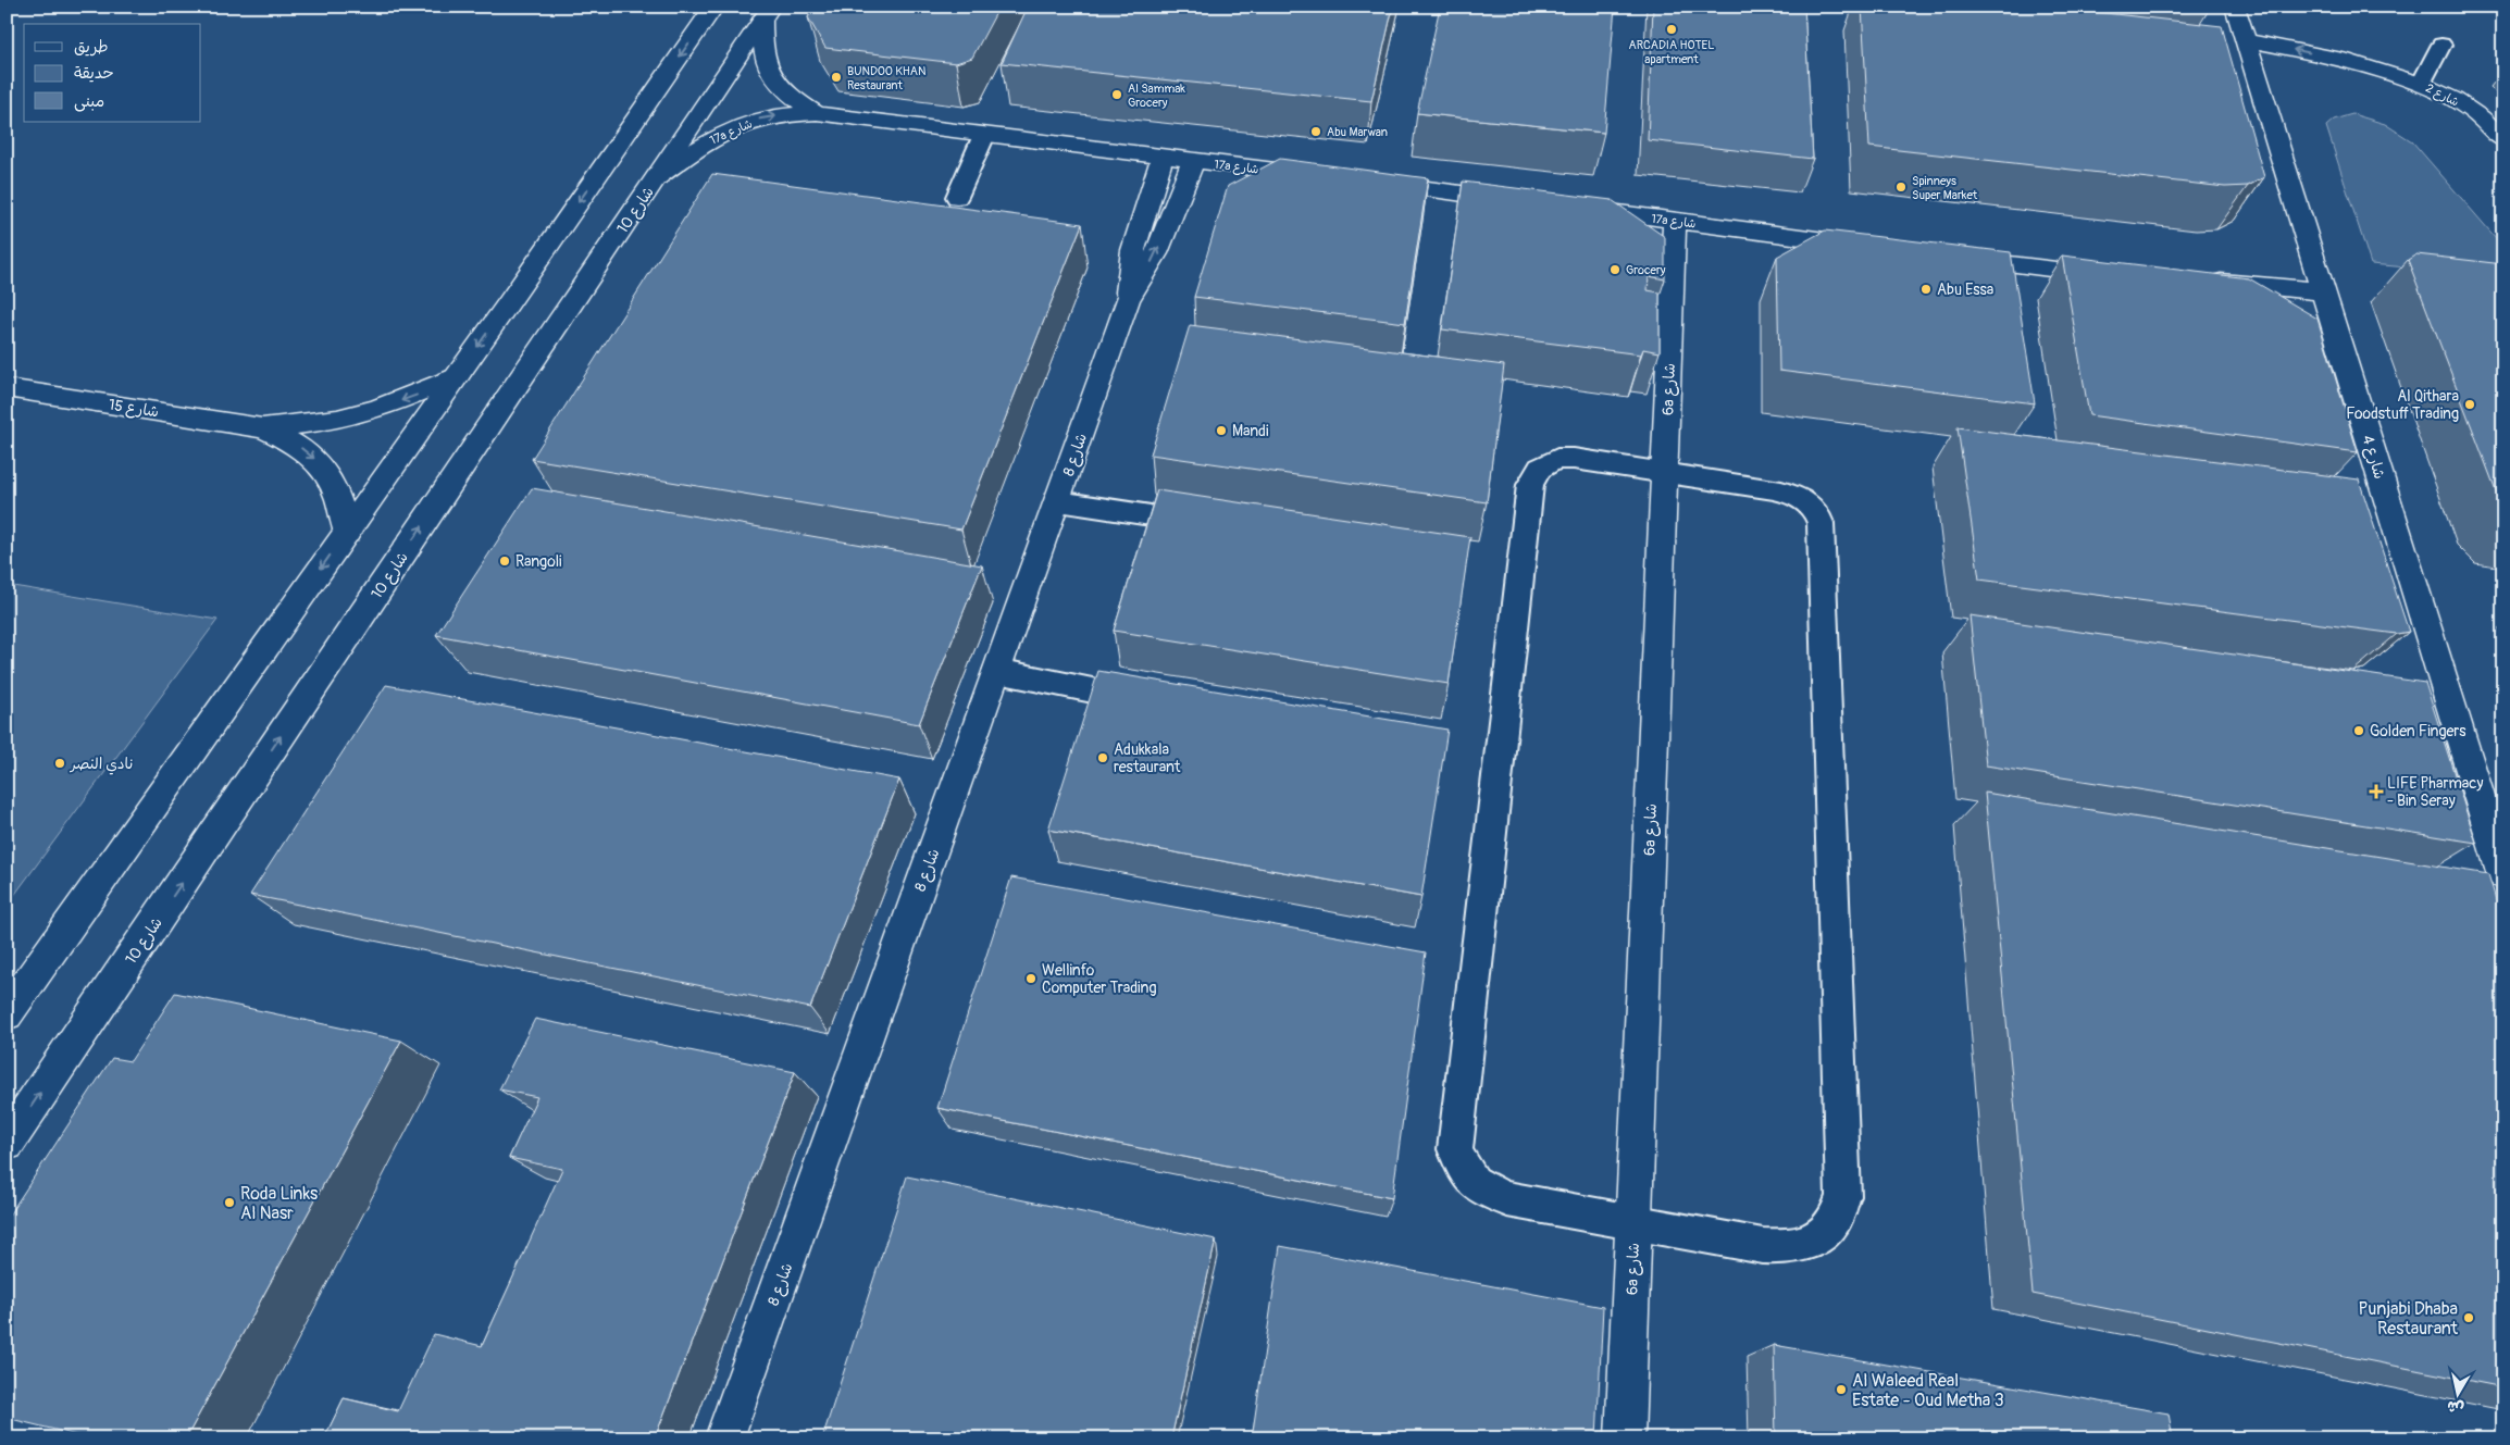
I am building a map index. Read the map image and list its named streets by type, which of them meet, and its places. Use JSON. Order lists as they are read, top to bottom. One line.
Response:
{"streets":{"street":["شارع 2","17a شارع","شارع 10","6a شارع","شارع 15","شارع 8","شارع 4"]},"crossings":[["شارع 2","شارع 4"],["17a شارع","شارع 10"],["17a شارع","6a شارع"],["17a شارع","شارع 8"]],"places":{"other":["ARCADIA HOTEL apartment","BUNDOO KHAN Restaurant","Al Sammak Grocery","Abu Marwan","Spinneys Super Market","Grocery","Abu Essa","Al Qithara Foodstuff Trading","Mandi","Rangoli","Golden Fingers","Adukkala restaurant","نادي النصر","Wellinfo Computer Trading","Roda Links Al Nasr","Punjabi Dhaba Restaurant","Al Waleed Real Estate - Oud Metha 3"],"health":["LIFE Pharmacy - Bin Seray"]},"legend":["طريق","حديقة","مبنى"],"north":"bottom"}
